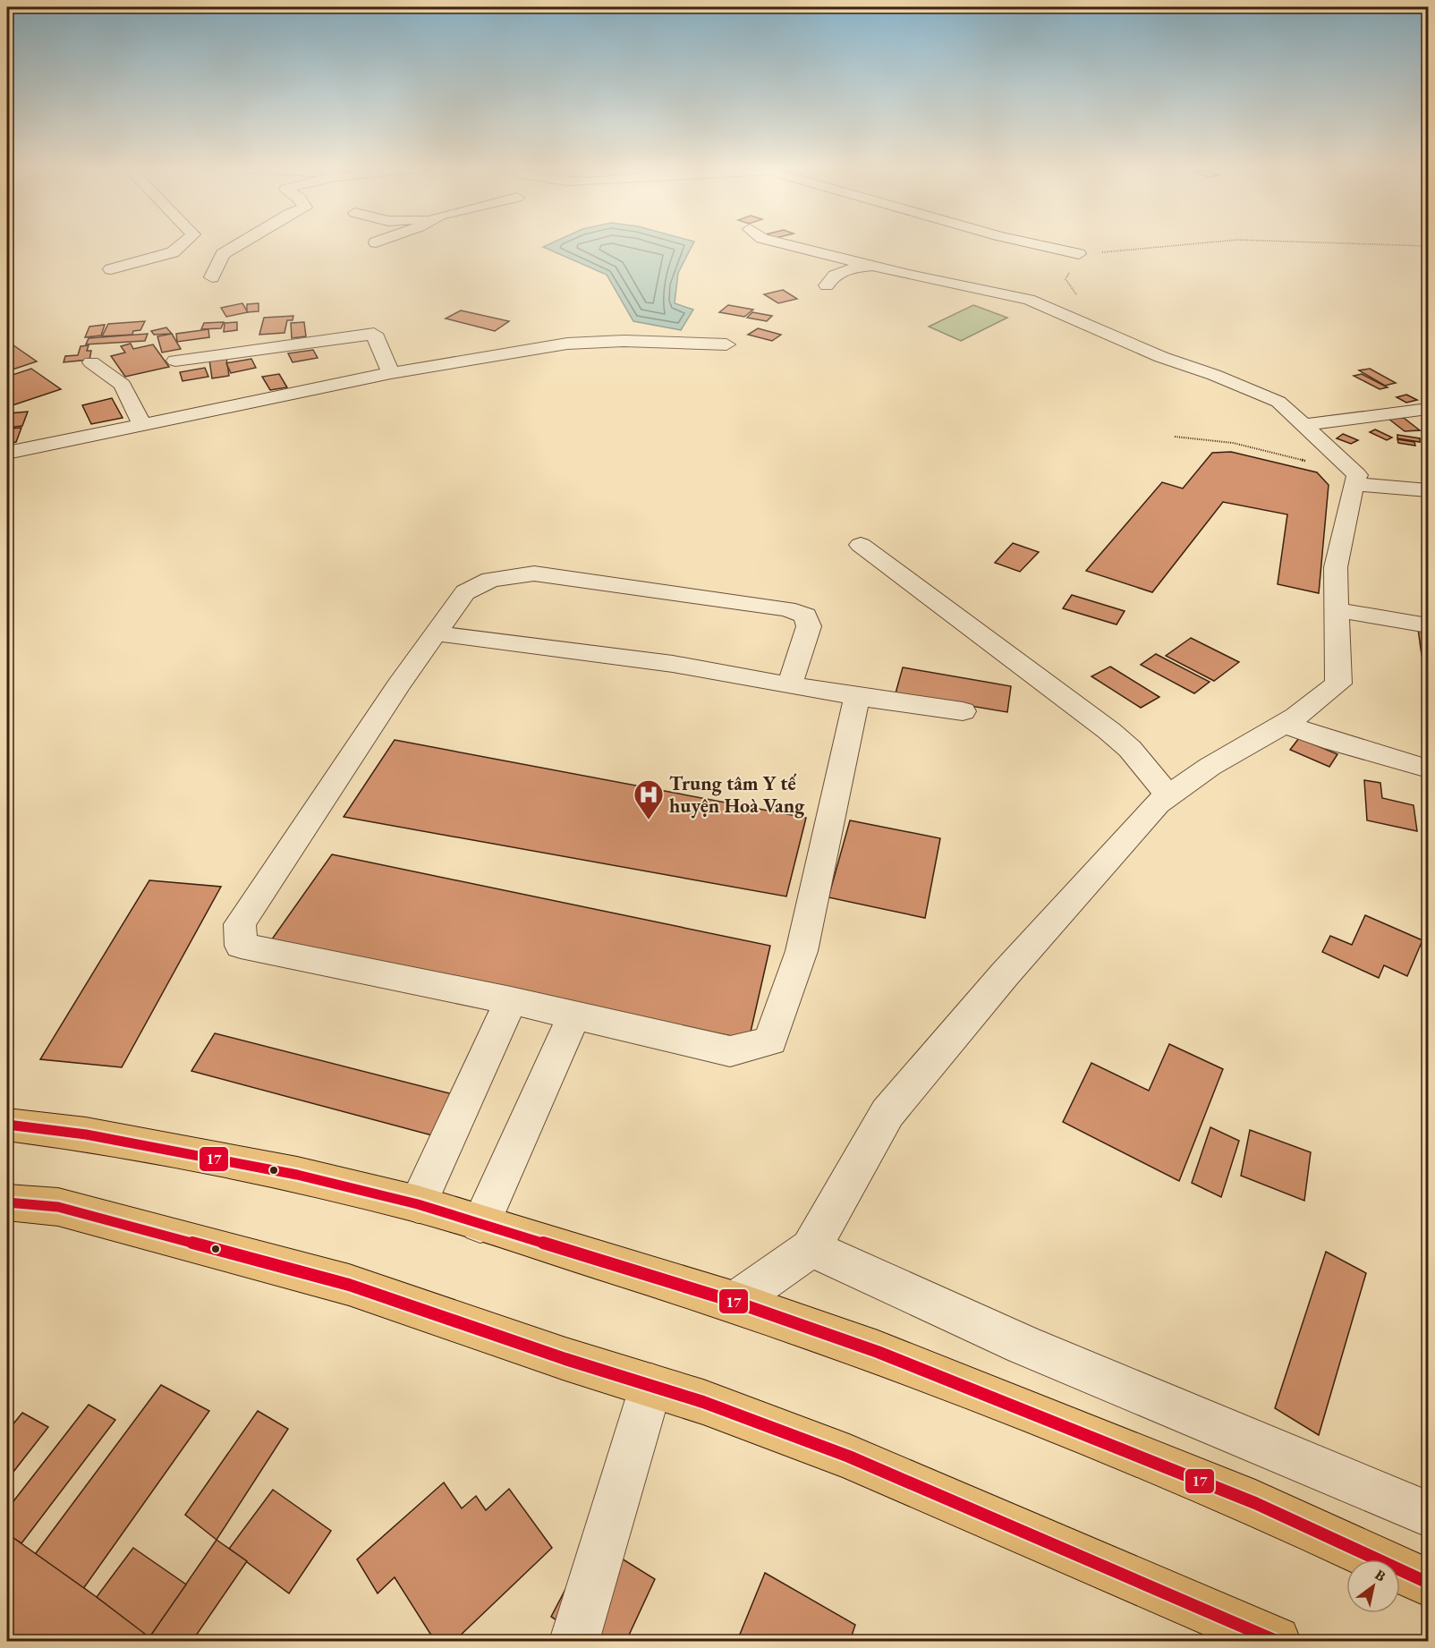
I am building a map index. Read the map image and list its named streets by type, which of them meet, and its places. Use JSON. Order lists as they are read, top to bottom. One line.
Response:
{"places":{"hospital":["Trung tâm Y tế huyện Hoà Vang"]},"lines":["transit line 17"],"north":"top right"}
